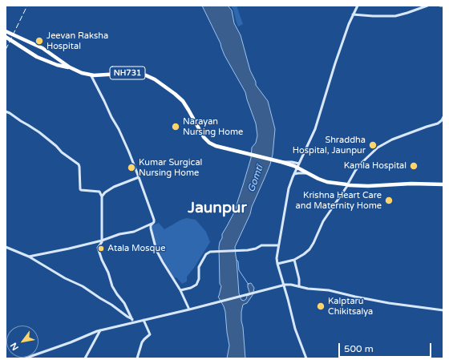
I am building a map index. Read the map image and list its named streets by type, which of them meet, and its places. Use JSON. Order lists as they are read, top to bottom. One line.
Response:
{"streets":{"highway":["NH731"]},"districts":["Jaunpur"],"water":["Gomtī"],"places":["Jeevan Raksha Hospital","Narayan Nursing Home","Shraddha Hospital, Jaunpur","Kamla Hospital","Kumar Surgical Nursing Home","Krishna Heart Care and Maternity Home","Atala Mosque","Kalptaru Chikitsalya"],"scale_bar":"500 m","north":"bottom left"}
